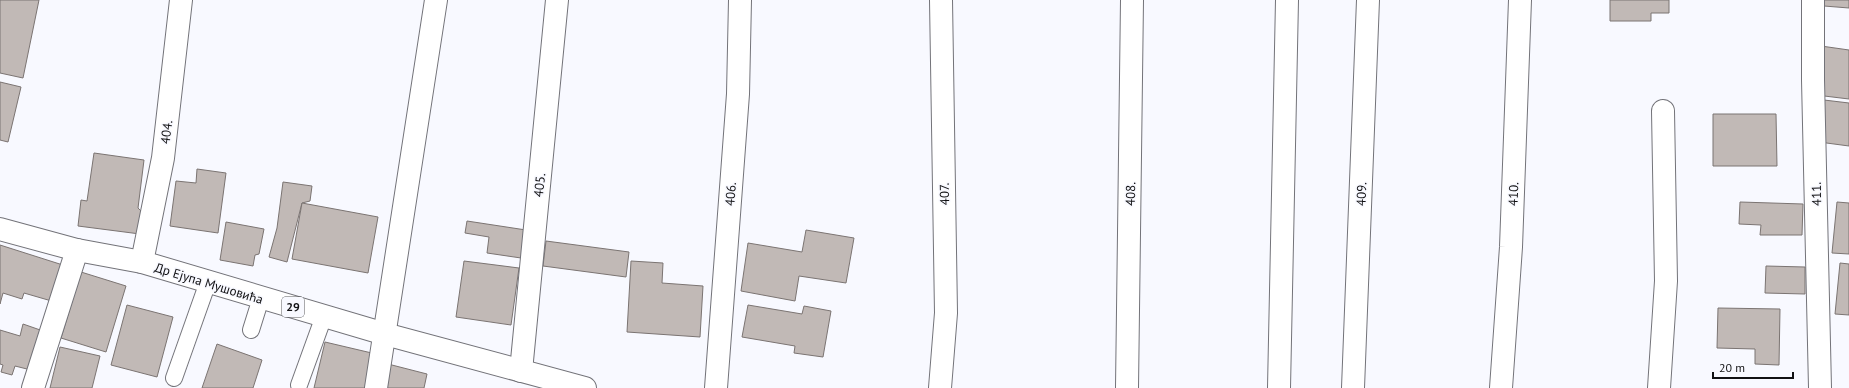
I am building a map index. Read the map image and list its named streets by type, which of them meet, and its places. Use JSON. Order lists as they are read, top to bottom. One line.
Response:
{"streets":{"street":["404.","405.","406.","407.","408.","409.","410.","411.","Др Ејупа Мушовића","29"]},"crossings":[["404.","Др Ејупа Мушовића"],["405.","Др Ејупа Мушовића"]],"scale_bar":"20 m"}
